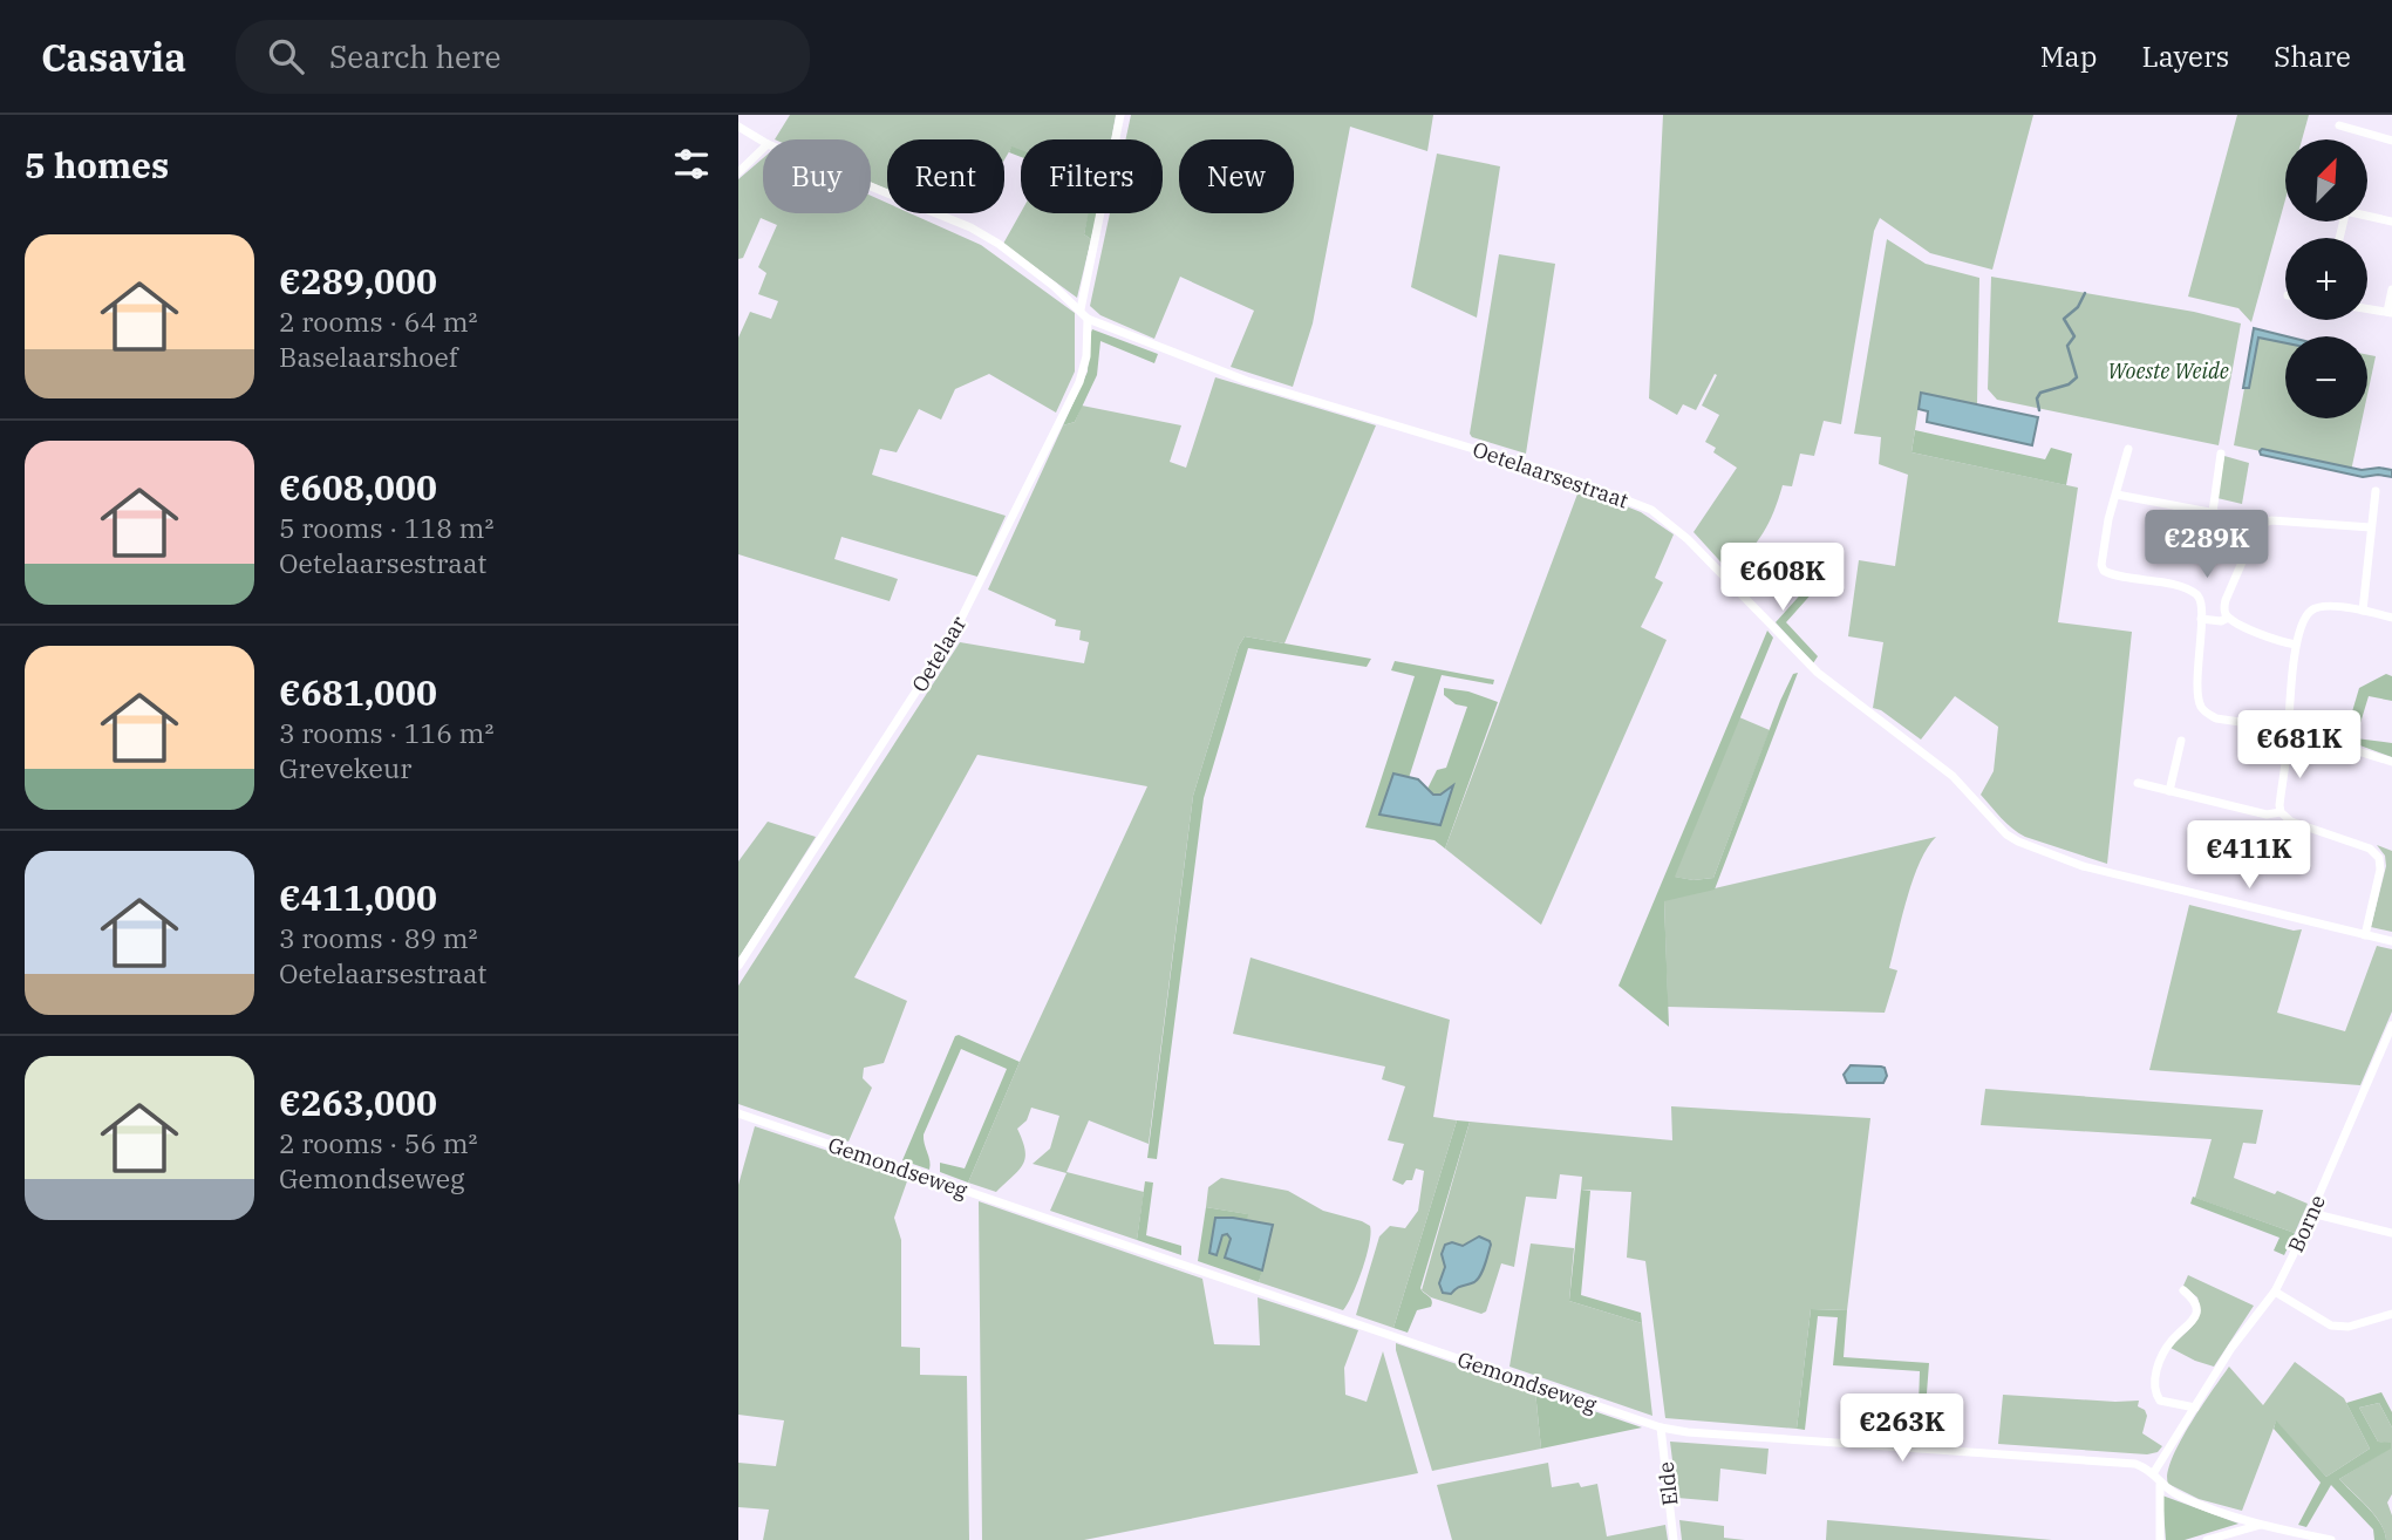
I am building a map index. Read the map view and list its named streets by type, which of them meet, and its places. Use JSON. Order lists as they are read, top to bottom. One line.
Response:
{"streets":{"street":["Oetelaarsestraat","Oetelaar","Gemondseweg","Borne","Elde"]},"crossings":[["Oetelaarsestraat","Oetelaar"],["Gemondseweg","Borne"],["Gemondseweg","Elde"]],"parks":["Woeste Weide"],"north":"top right","page":{"header":"Casavia","search":"Search here","nav":["Map","Layers","Share"],"heading":"5 homes","map_buttons":["+","−"],"chip":["Buy","Rent","Filters","New"],"list":[{"name":"€289,000","note":"2 rooms · 64 m² · Baselaarshoef"},{"name":"€608,000","note":"5 rooms · 118 m² · Oetelaarsestraat"},{"name":"€681,000","note":"3 rooms · 116 m² · Grevekeur"},{"name":"€411,000","note":"3 rooms · 89 m² · Oetelaarsestraat"},{"name":"€263,000","note":"2 rooms · 56 m² · Gemondseweg"}],"price":["€289K","€608K","€681K","€411K","€263K"]}}
